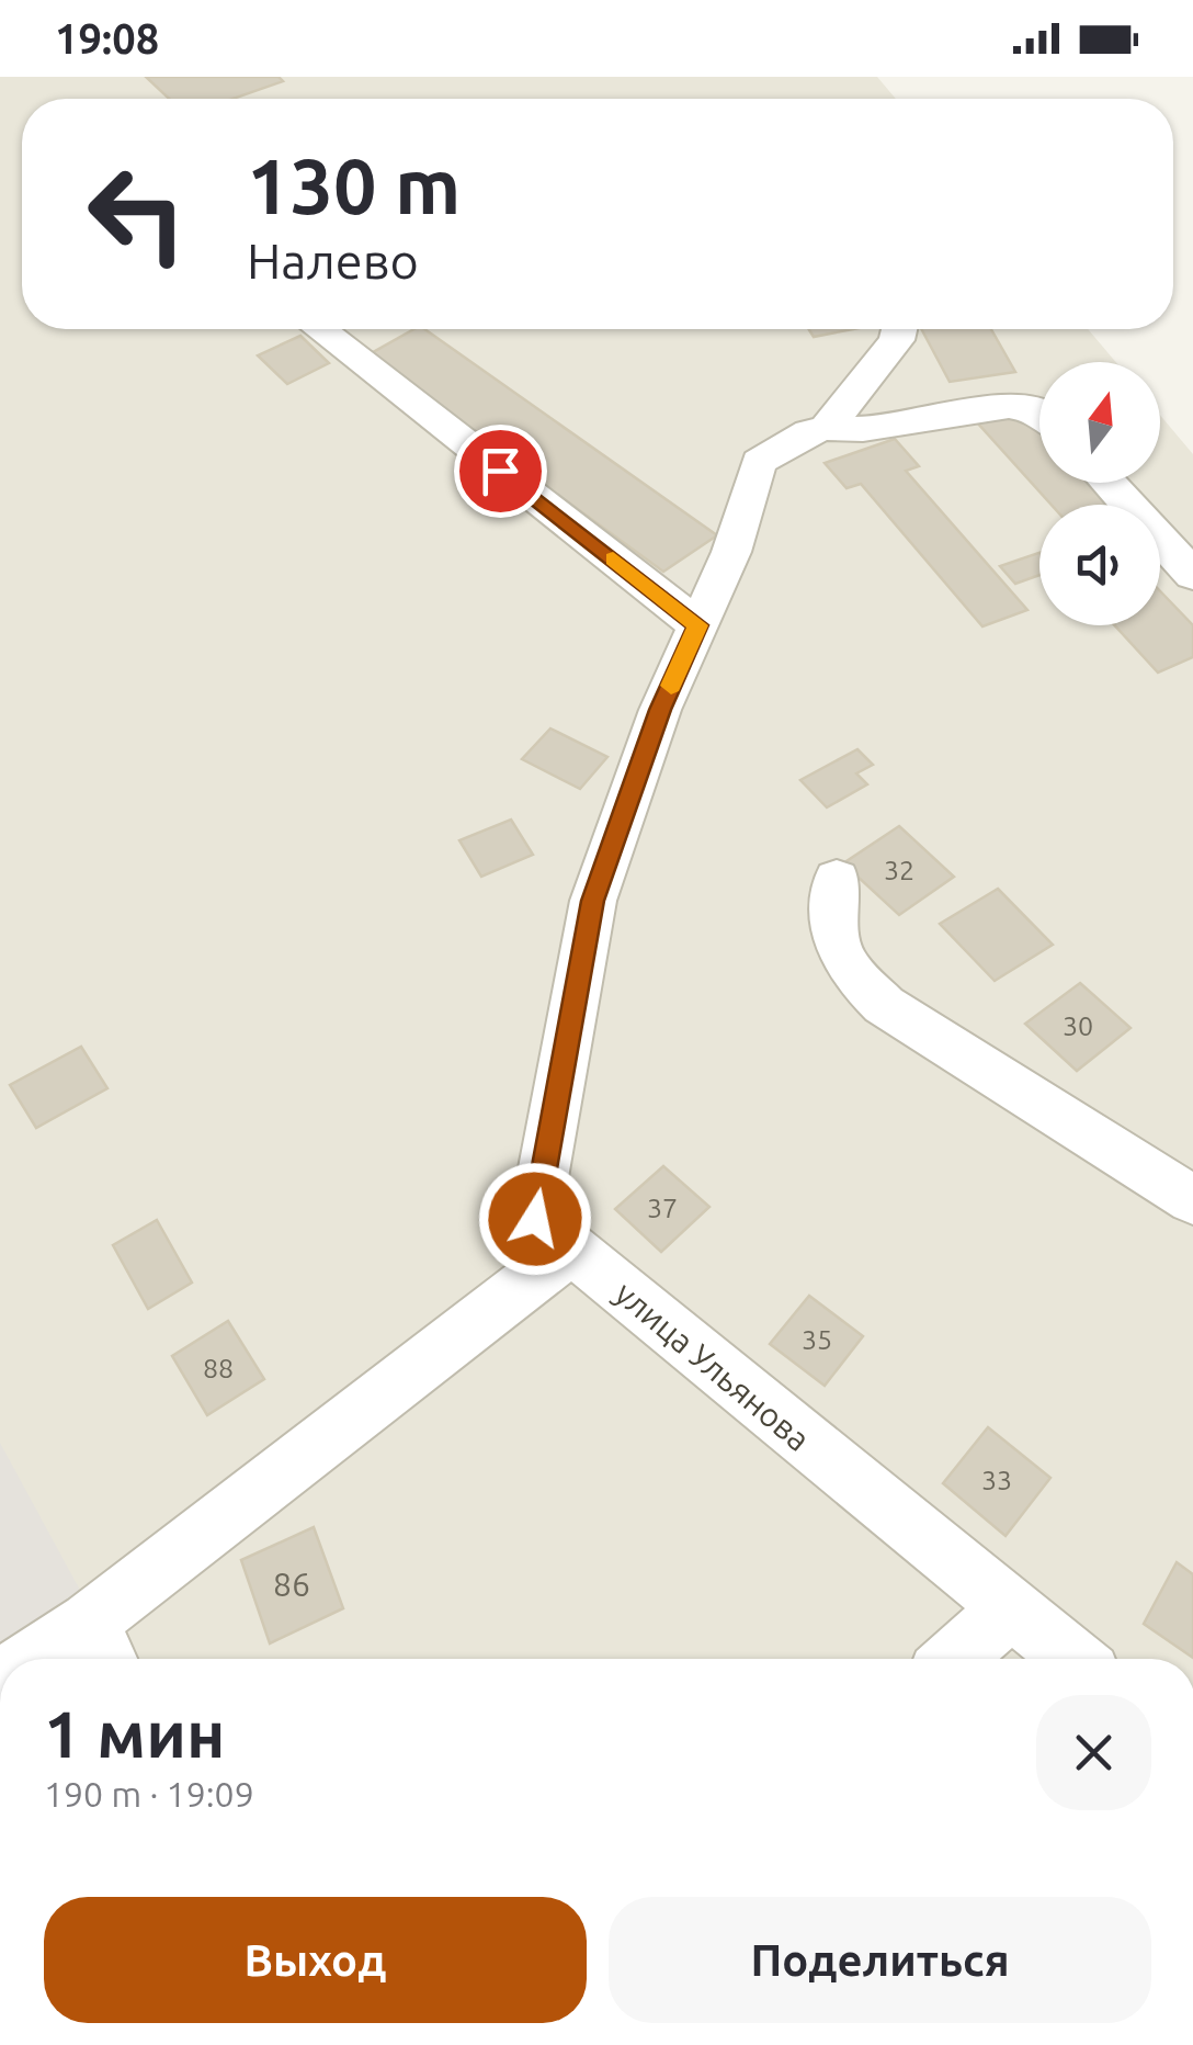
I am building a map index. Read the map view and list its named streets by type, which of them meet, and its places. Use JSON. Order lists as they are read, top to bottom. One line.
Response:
{"streets":{"street":["улица Ульянова"]},"house_numbers":["32","30","37","35","88","33","86"],"north":"top","page":{"status":"19:08","turn":["130 m","Налево"],"heading":["1 мин","190 m · 19:09"],"buttons":["Выход","Поделиться"]}}
